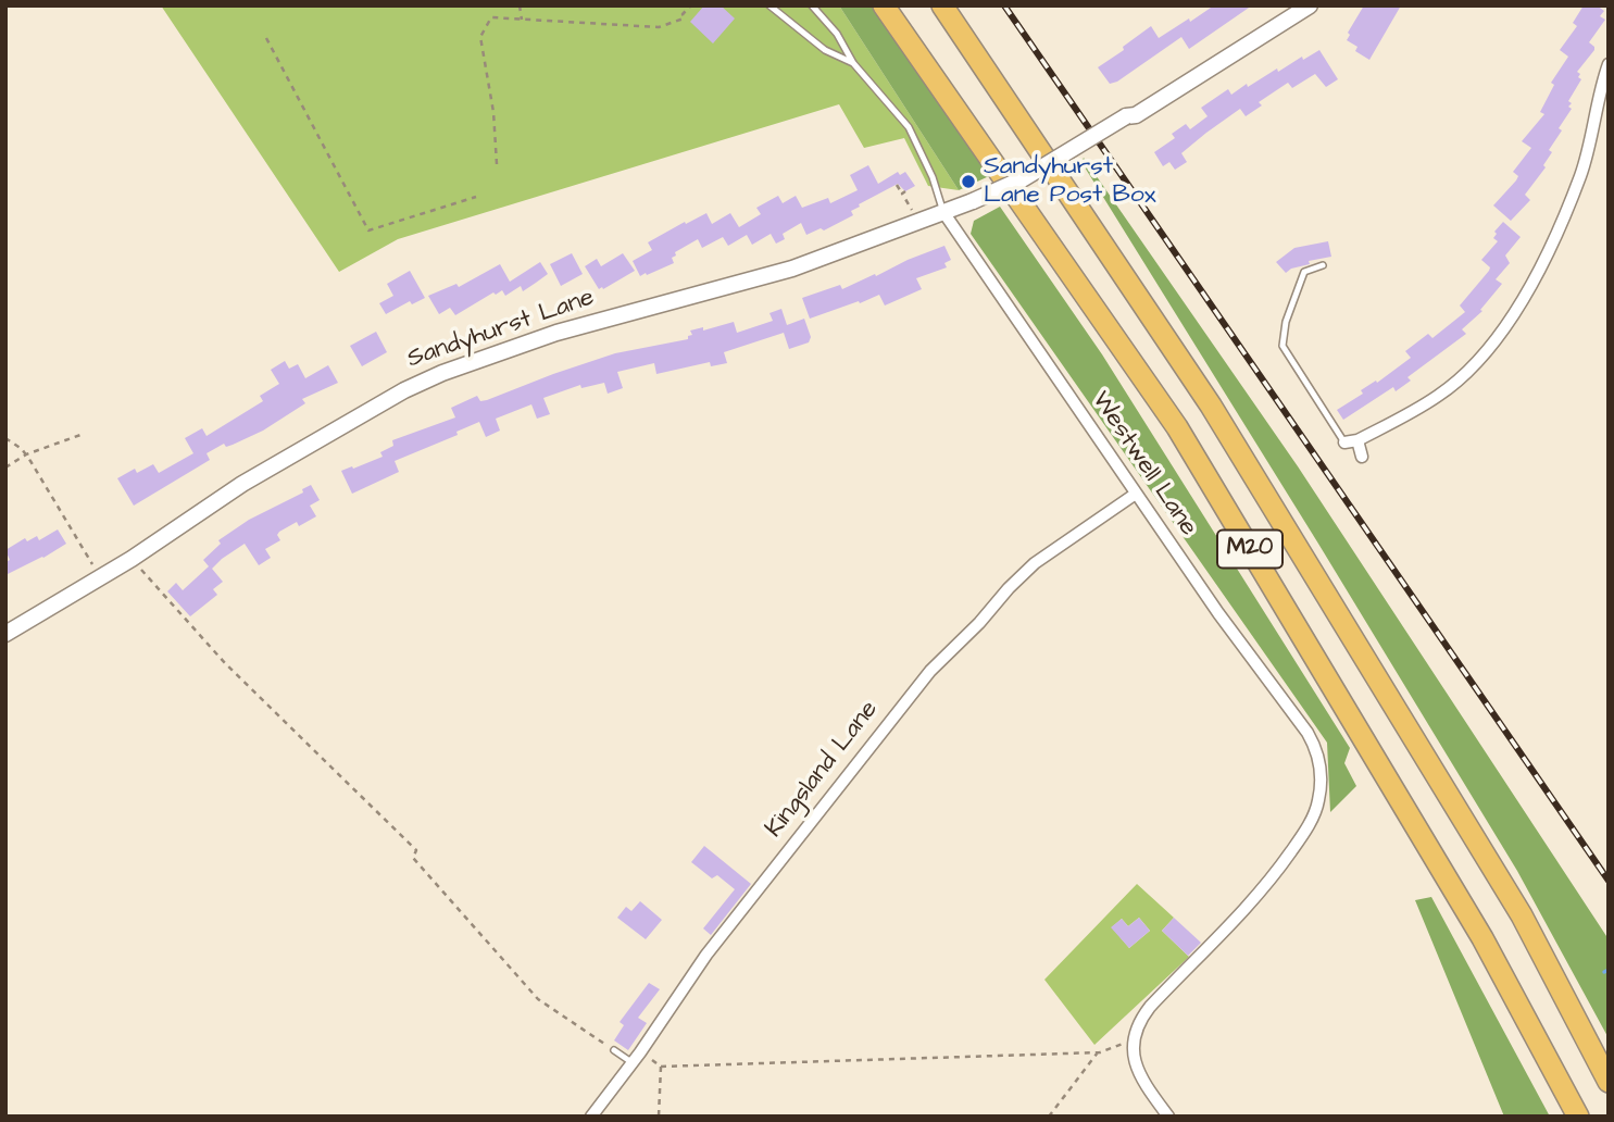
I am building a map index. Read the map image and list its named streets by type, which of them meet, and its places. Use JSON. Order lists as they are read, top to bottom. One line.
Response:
{"streets":{"highway":["M20"],"street":["Sandyhurst Lane","Westwell Lane","Kingsland Lane"]},"crossings":[["Sandyhurst Lane","Westwell Lane"],["Westwell Lane","Kingsland Lane"]],"places":["Sandyhurst Lane Post Box"]}
